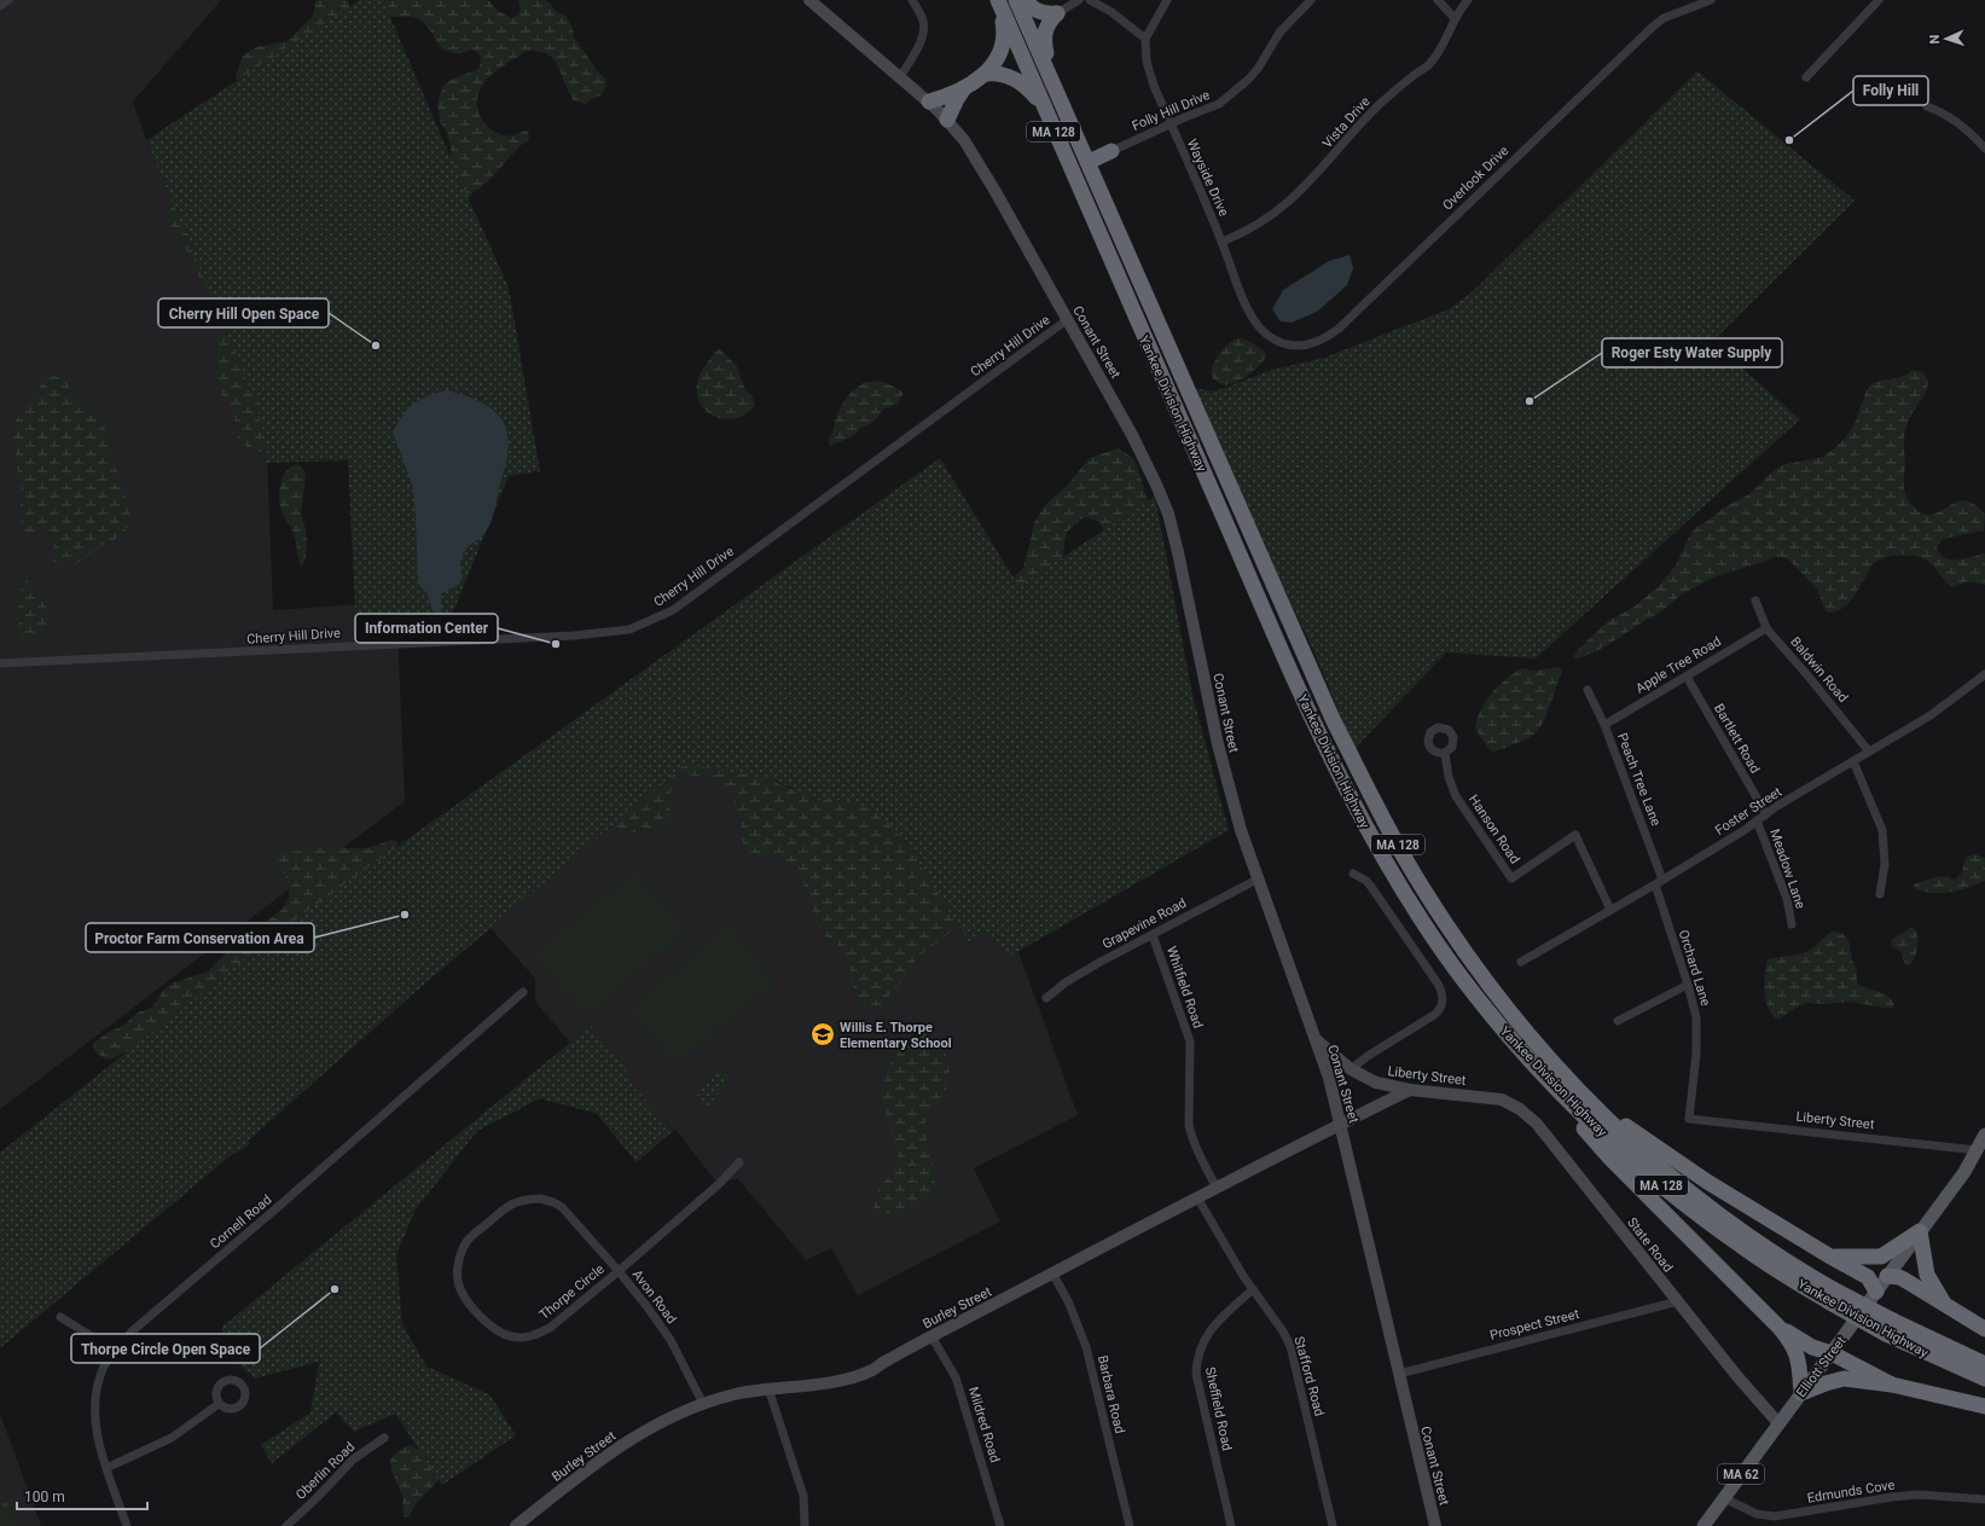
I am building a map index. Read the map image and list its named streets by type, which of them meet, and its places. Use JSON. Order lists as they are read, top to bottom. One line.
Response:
{"streets":{"highway":["MA 128","Yankee Division Highway"],"main road":["Conant Street","Liberty Street","State Road","Burley Street","Elliott Street","MA 62"],"street":["Folly Hill Drive","Vista Drive","Wayside Drive","Overlook Drive","Cherry Hill Drive","Apple Tree Road","Baldwin Road","Bartlett Road","Peach Tree Lane","Foster Street","Hanson Road","Meadow Lane","Grapevine Road","Orchard Lane","Whitfield Road","Cornell Road","Thorpe Circle","Avon Road","Prospect Street","Stafford Road","Barbara Road","Sheffield Road","Mildred Road","Oberlin Road","Edmunds Cove"]},"crossings":[["Folly Hill Drive","Wayside Drive"],["Vista Drive","Wayside Drive"],["Wayside Drive","Overlook Drive"],["Conant Street","Cherry Hill Drive"],["Conant Street","Grapevine Road"],["Conant Street","Liberty Street"],["Conant Street","Burley Street"],["Conant Street","Prospect Street"],["Apple Tree Road","Baldwin Road"],["Apple Tree Road","Bartlett Road"],["Apple Tree Road","Peach Tree Lane"],["Baldwin Road","Foster Street"],["Bartlett Road","Foster Street"],["Peach Tree Lane","Foster Street"],["Peach Tree Lane","Orchard Lane"],["Foster Street","Hanson Road"],["Foster Street","Meadow Lane"],["Foster Street","Orchard Lane"],["Grapevine Road","Whitfield Road"],["Orchard Lane","Liberty Street"],["Whitfield Road","Burley Street"],["Liberty Street","State Road"],["Liberty Street","Burley Street"],["Liberty Street","Elliott Street"],["State Road","Prospect Street"],["State Road","Elliott Street"],["Thorpe Circle","Avon Road"],["Avon Road","Burley Street"],["Burley Street","Stafford Road"],["Burley Street","Barbara Road"],["Burley Street","Mildred Road"],["Elliott Street","Edmunds Cove"],["Stafford Road","Sheffield Road"]],"places":{"other":["Folly Hill","Cherry Hill Open Space","Roger Esty Water Supply","Information Center","Proctor Farm Conservation Area","Thorpe Circle Open Space"],"school or university":["Willis E. Thorpe Elementary School"]},"scale_bar":"100 m","north":"left"}
